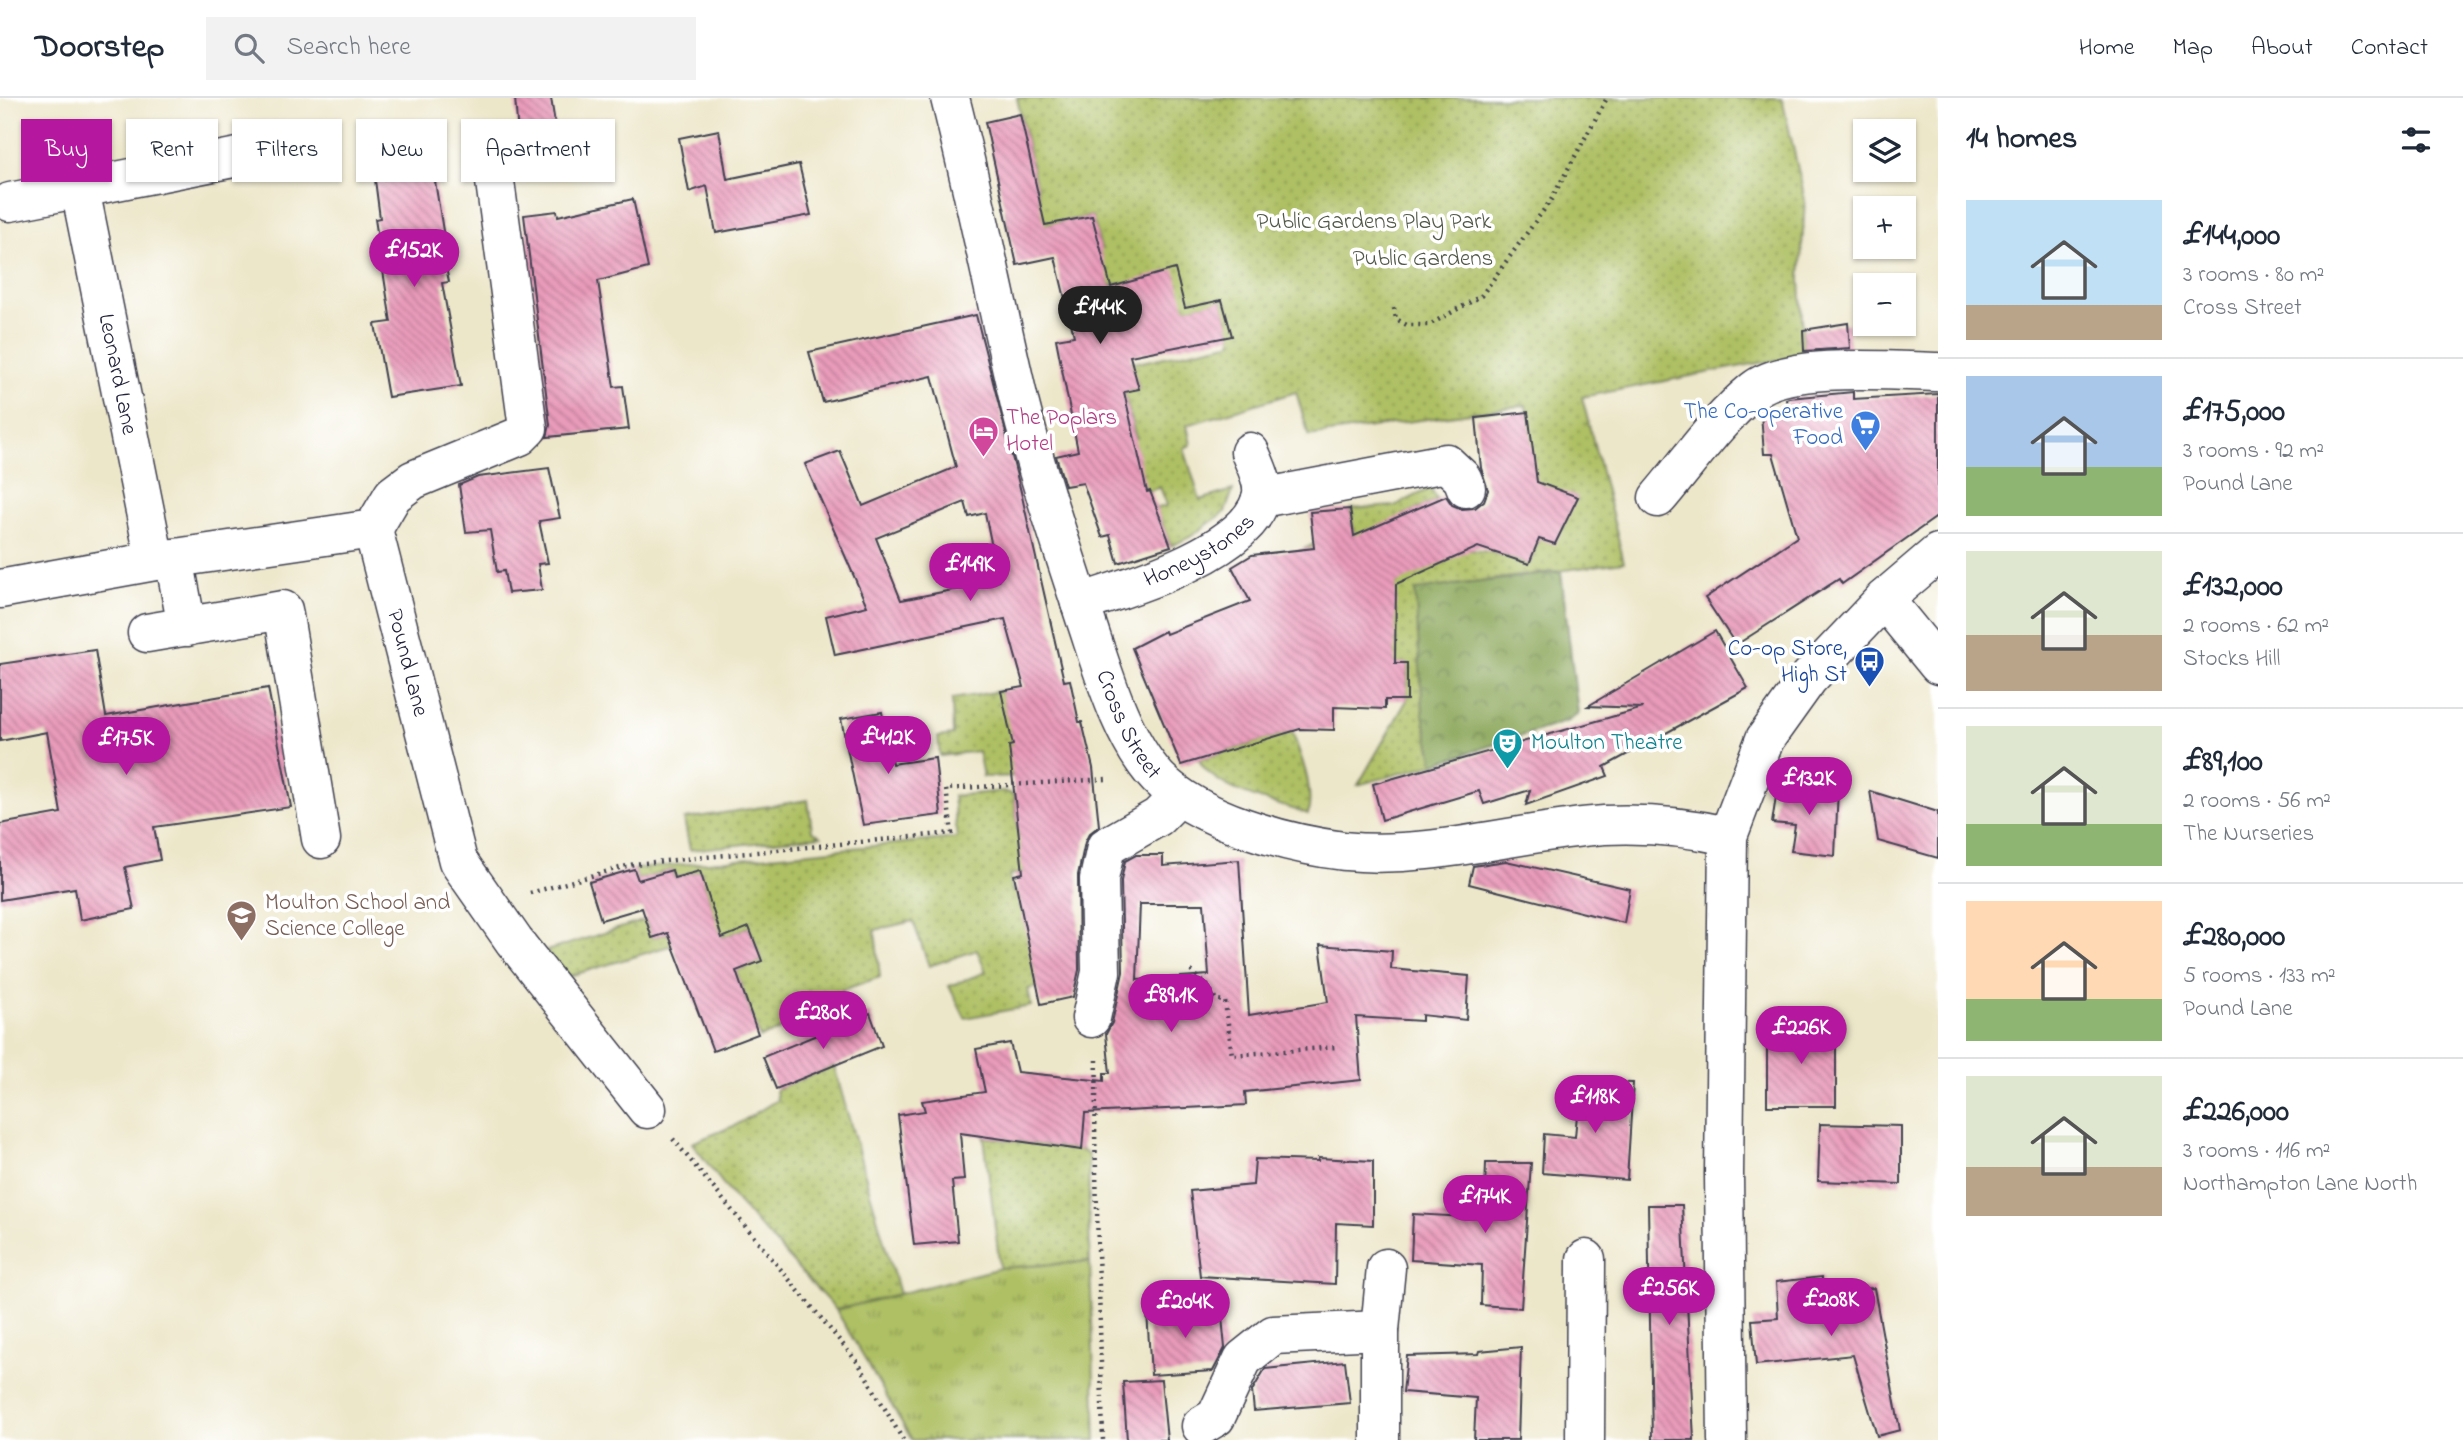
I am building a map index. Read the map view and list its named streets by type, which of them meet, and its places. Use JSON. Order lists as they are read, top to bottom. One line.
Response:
{"streets":{"street":["Leonard Lane","Honeystones","Pound Lane","Cross Street"]},"crossings":[["Honeystones","Cross Street"]],"parks":["Public Gardens Play Park","Public Gardens"],"places":{"supermarket":["The Co-operative Food"],"hotel":["The Poplars Hotel"],"bus stop":["Co-op Store, High St"],"theatre":["Moulton Theatre"],"school or university":["Moulton School and Science College"]},"page":{"header":"Doorstep","search":"Search here","nav":["Home","Map","About","Contact"],"heading":"14 homes","map_buttons":["+","−"],"chip":["Buy","Rent","Filters","New","Apartment"],"list":[{"name":"£144,000","note":"3 rooms · 80 m² · Cross Street"},{"name":"£175,000","note":"3 rooms · 92 m² · Pound Lane"},{"name":"£132,000","note":"2 rooms · 62 m² · Stocks Hill"},{"name":"£89,100","note":"2 rooms · 56 m² · The Nurseries"},{"name":"£280,000","note":"5 rooms · 133 m² · Pound Lane"},{"name":"£226,000","note":"3 rooms · 116 m² · Northampton Lane North"}],"price":["£152K","£144K","£149K","£412K","£175K","£132K","£89.1K","£280K","£226K","£118K","£174K","£256K","£208K","£204K"]}}
